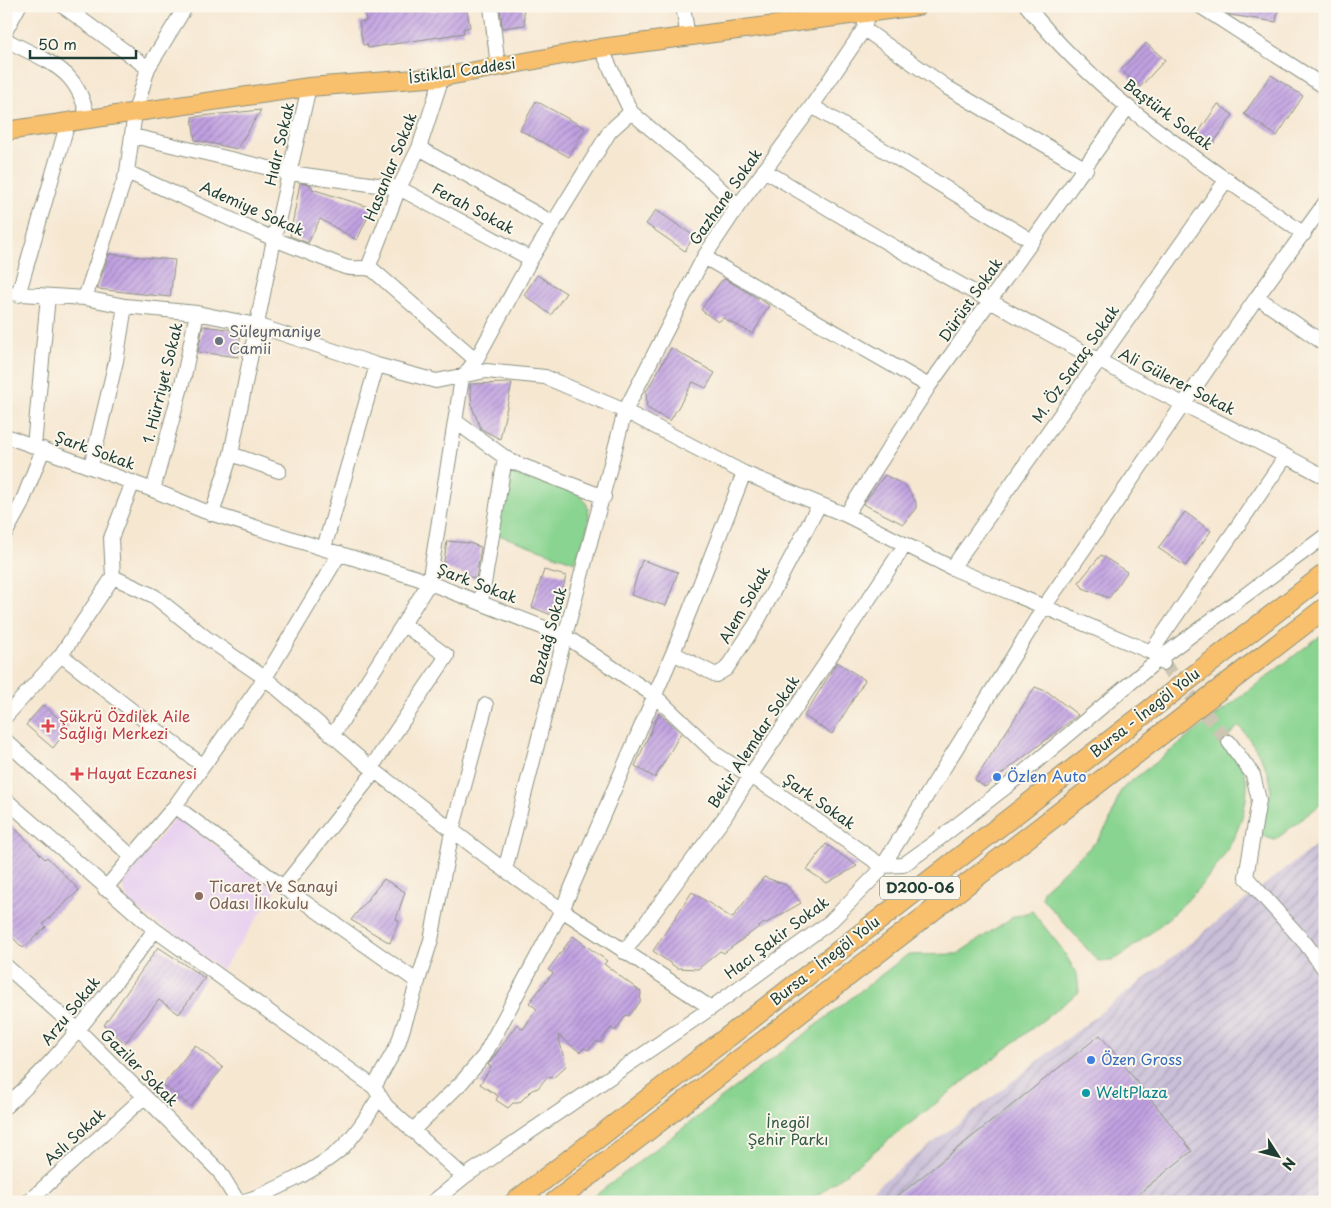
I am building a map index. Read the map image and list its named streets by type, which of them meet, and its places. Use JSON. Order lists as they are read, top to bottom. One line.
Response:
{"streets":{"highway":["Bursa - İnegöl Yolu","D200-06"],"main road":["İstiklal Caddesi"],"street":["Baştürk Sokak","Hıdır Sokak","Hasanlar Sokak","Gazhane Sokak","Ademiye Sokak","Ferah Sokak","Dürüst Sokak","M. Öz Saraç Sokak","Ali Gülerer Sokak","1. Hürriyet Sokak","Şark Sokak","Alem Sokak","Bozdağ Sokak","Bekir Alemdar Sokak","Hacı Şakir Sokak","Arzu Sokak","Gaziler Sokak","Aslı Sokak"]},"crossings":[["İstiklal Caddesi","Hıdır Sokak"],["İstiklal Caddesi","Hasanlar Sokak"],["İstiklal Caddesi","Gazhane Sokak"],["Baştürk Sokak","Dürüst Sokak"],["Baştürk Sokak","M. Öz Saraç Sokak"],["Baştürk Sokak","Hacı Şakir Sokak"],["Hıdır Sokak","Ademiye Sokak"],["Hıdır Sokak","Şark Sokak"],["Hasanlar Sokak","Ademiye Sokak"],["Hasanlar Sokak","Ferah Sokak"],["Gazhane Sokak","Ali Gülerer Sokak"],["Gazhane Sokak","Bozdağ Sokak"],["Dürüst Sokak","Ali Gülerer Sokak"],["M. Öz Saraç Sokak","Ali Gülerer Sokak"],["Ali Gülerer Sokak","Hacı Şakir Sokak"],["1. Hürriyet Sokak","Şark Sokak"],["Şark Sokak","Bozdağ Sokak"],["Şark Sokak","Bekir Alemdar Sokak"],["Şark Sokak","Hacı Şakir Sokak"],["Arzu Sokak","Gaziler Sokak"],["Gaziler Sokak","Aslı Sokak"]],"parks":["İnegöl Şehir Parkı"],"places":{"other":["Süleymaniye Camii","Özlen Auto","Ticaret Ve Sanayi Odası İlkokulu","Özen Gross","WeltPlaza"],"health":["Şükrü Özdilek Aile Sağlığı Merkezi","Hayat Eczanesi"]},"scale_bar":"50 m","north":"bottom right"}
